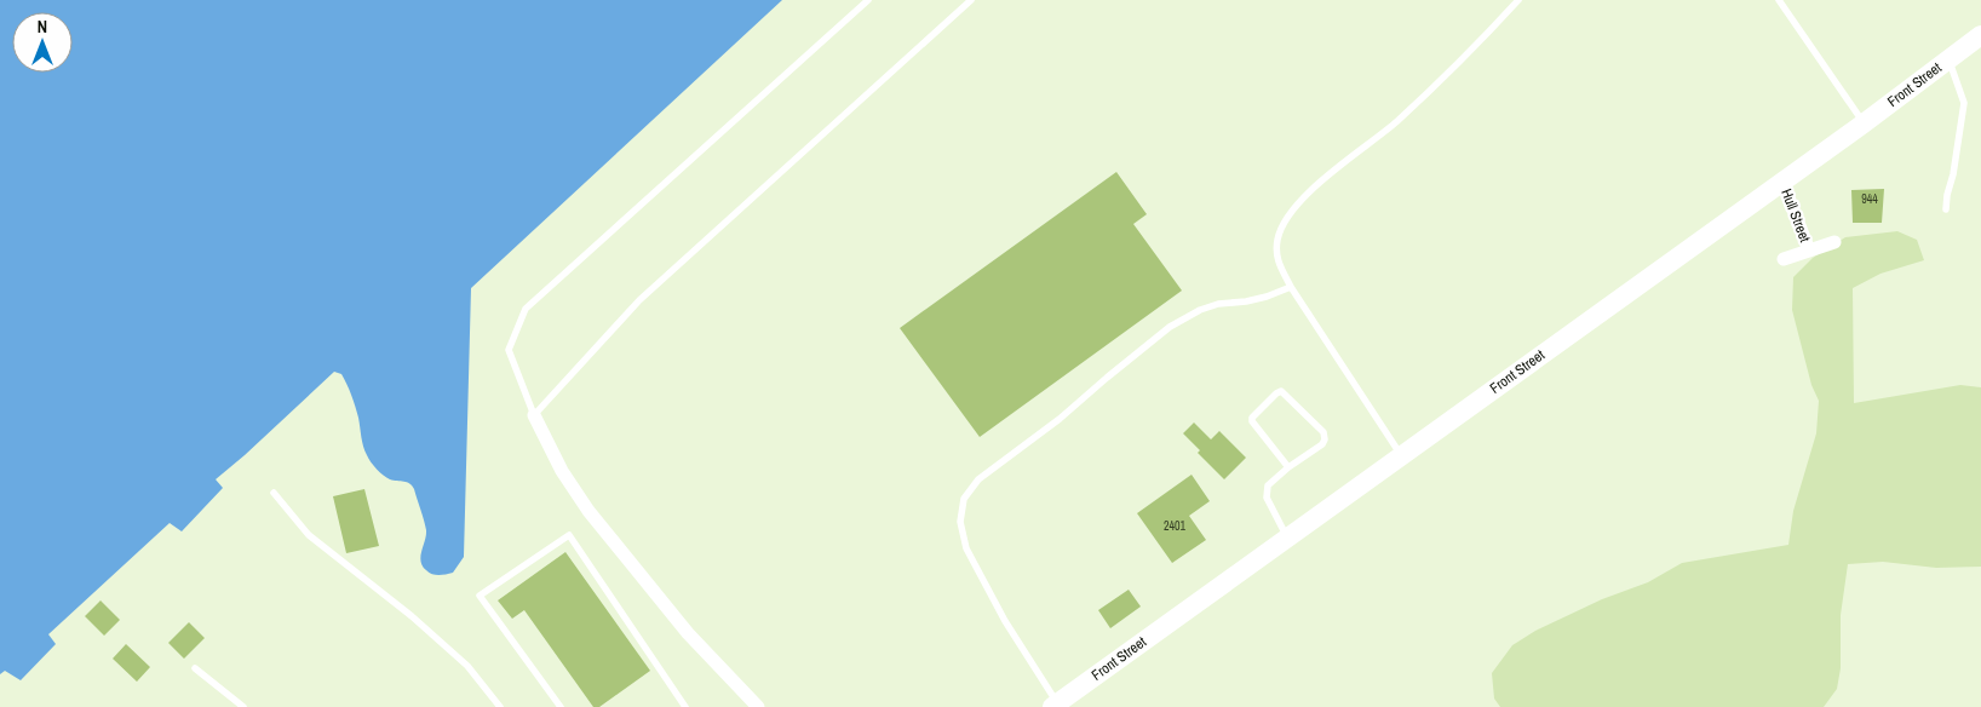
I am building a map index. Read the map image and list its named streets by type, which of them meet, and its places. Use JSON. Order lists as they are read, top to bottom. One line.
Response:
{"streets":{"street":["Front Street","Hull Street"]},"crossings":[["Front Street","Hull Street"]],"house_numbers":["944","2401"],"north":"top"}
